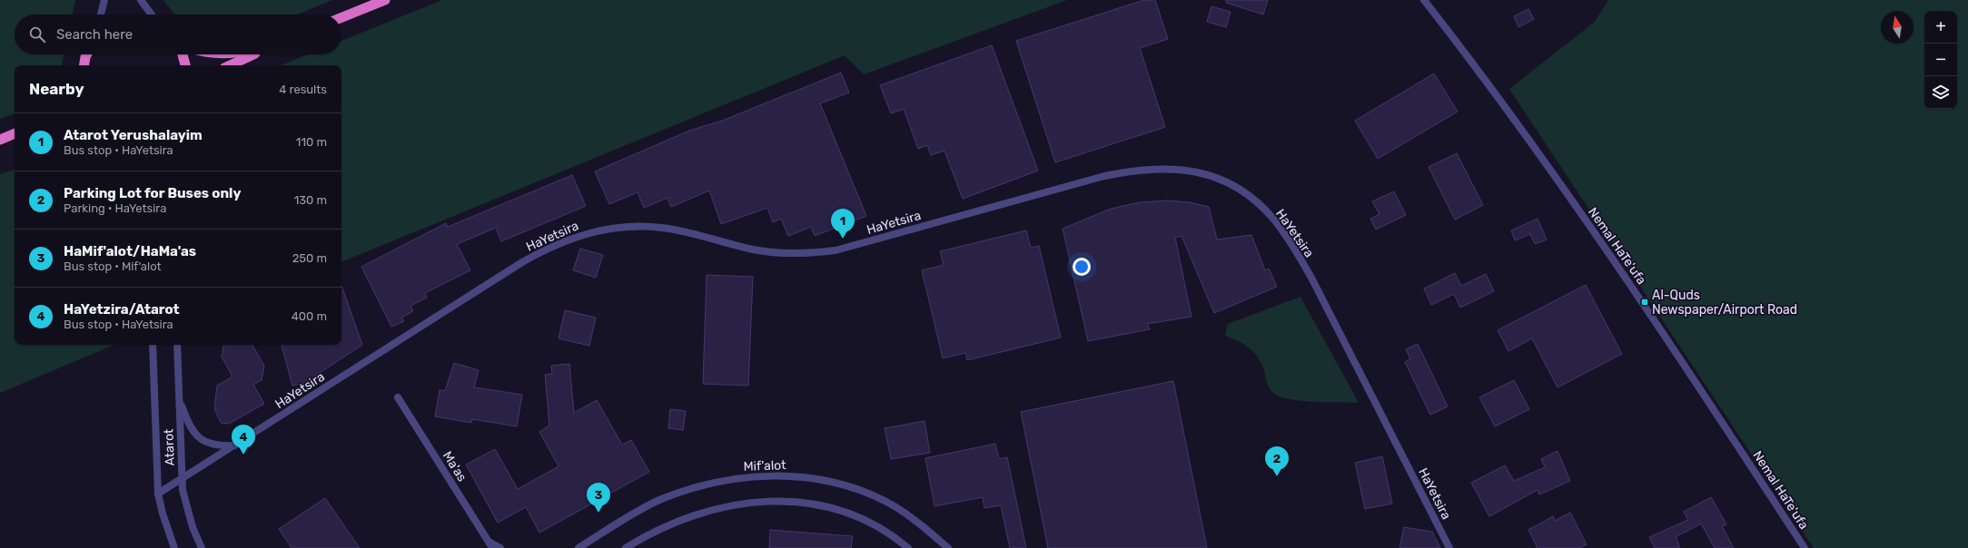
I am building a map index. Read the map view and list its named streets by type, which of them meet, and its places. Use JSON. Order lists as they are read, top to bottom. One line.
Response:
{"streets":{"street":["HaYetsira","Nemal HaTe'ufa","Atarot","Mif'alot","Ma'as"]},"crossings":[["HaYetsira","Atarot"]],"places":{"transit":["Al-Quds Newspaper/Airport Road"]},"north":"top","page":{"map_buttons":["+","−"],"search":"Search here","heading":["Nearby","4 results"],"list":[{"mark":"1","name":"Atarot Yerushalayim","note":"Bus stop · HaYetsira","value":"110 m"},{"mark":"2","name":"Parking Lot for Buses only","note":"Parking · HaYetsira","value":"130 m"},{"mark":"3","name":"HaMif'alot/HaMa'as","note":"Bus stop · Mif'alot","value":"250 m"},{"mark":"4","name":"HaYetzira/Atarot","note":"Bus stop · HaYetsira","value":"400 m"}],"pins":["1","4","2","3"]}}
